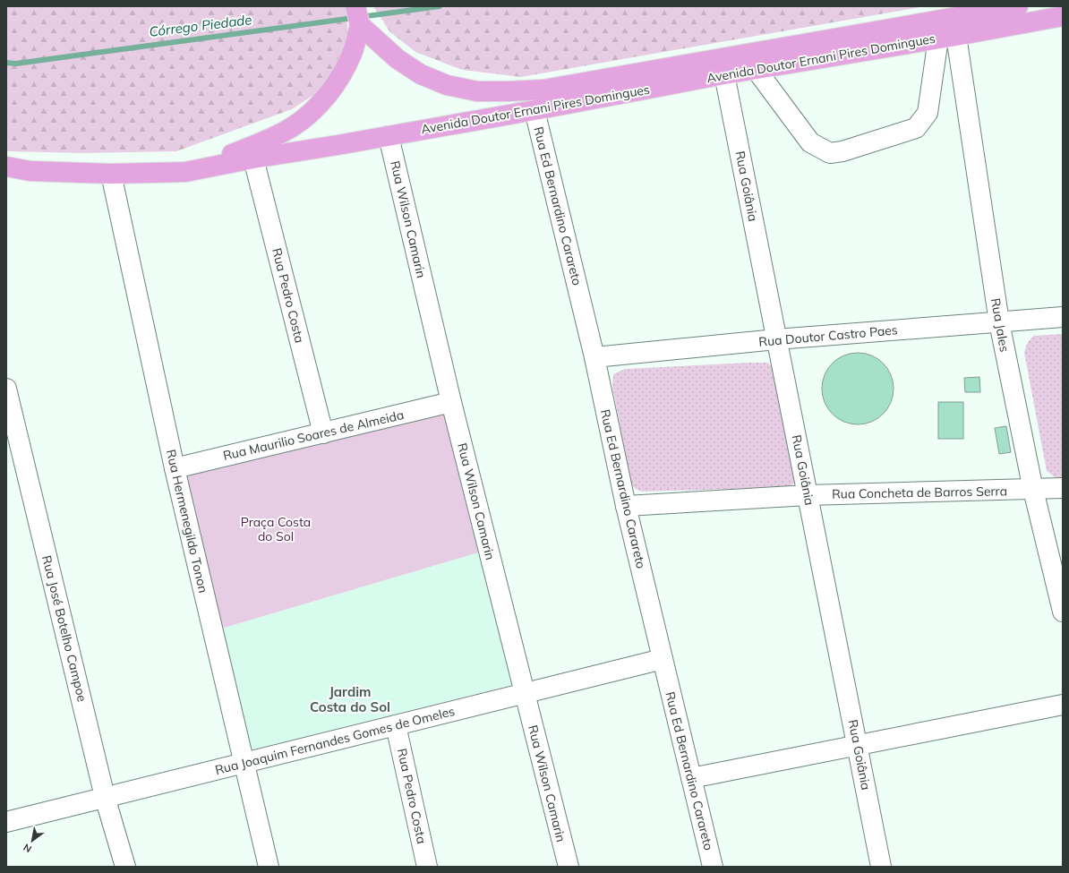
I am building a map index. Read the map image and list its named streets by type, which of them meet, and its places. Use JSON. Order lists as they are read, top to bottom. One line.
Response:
{"streets":{"main road":["Avenida Doutor Ernani Pires Domingues"],"street":["Rua Goiânia","Rua Ed Bernardino Carareto","Rua Wilson Camarin","Rua Pedro Costa","Rua Jales","Rua Doutor Castro Paes","Rua Maurilio Soares de Almeida","Rua Concheta de Barros Serra","Rua Hermenegildo Tonon","Rua José Botelho Campoe","Rua Joaquim Fernandes Gomes de Omeles"]},"crossings":[["Avenida Doutor Ernani Pires Domingues","Rua Goiânia"],["Avenida Doutor Ernani Pires Domingues","Rua Ed Bernardino Carareto"],["Avenida Doutor Ernani Pires Domingues","Rua Wilson Camarin"],["Avenida Doutor Ernani Pires Domingues","Rua Pedro Costa"],["Avenida Doutor Ernani Pires Domingues","Rua Jales"],["Avenida Doutor Ernani Pires Domingues","Rua Hermenegildo Tonon"],["Rua Goiânia","Rua Doutor Castro Paes"],["Rua Goiânia","Rua Concheta de Barros Serra"],["Rua Ed Bernardino Carareto","Rua Doutor Castro Paes"],["Rua Ed Bernardino Carareto","Rua Concheta de Barros Serra"],["Rua Ed Bernardino Carareto","Rua Joaquim Fernandes Gomes de Omeles"],["Rua Wilson Camarin","Rua Maurilio Soares de Almeida"],["Rua Wilson Camarin","Rua Joaquim Fernandes Gomes de Omeles"],["Rua Pedro Costa","Rua Maurilio Soares de Almeida"],["Rua Pedro Costa","Rua Joaquim Fernandes Gomes de Omeles"],["Rua Jales","Rua Doutor Castro Paes"],["Rua Jales","Rua Concheta de Barros Serra"],["Rua Maurilio Soares de Almeida","Rua Hermenegildo Tonon"],["Rua Hermenegildo Tonon","Rua Joaquim Fernandes Gomes de Omeles"],["Rua José Botelho Campoe","Rua Joaquim Fernandes Gomes de Omeles"]],"districts":["Jardim Costa do Sol"],"water":["Córrego Piedade"],"parks":["Praça Costa do Sol"],"north":"bottom left"}
